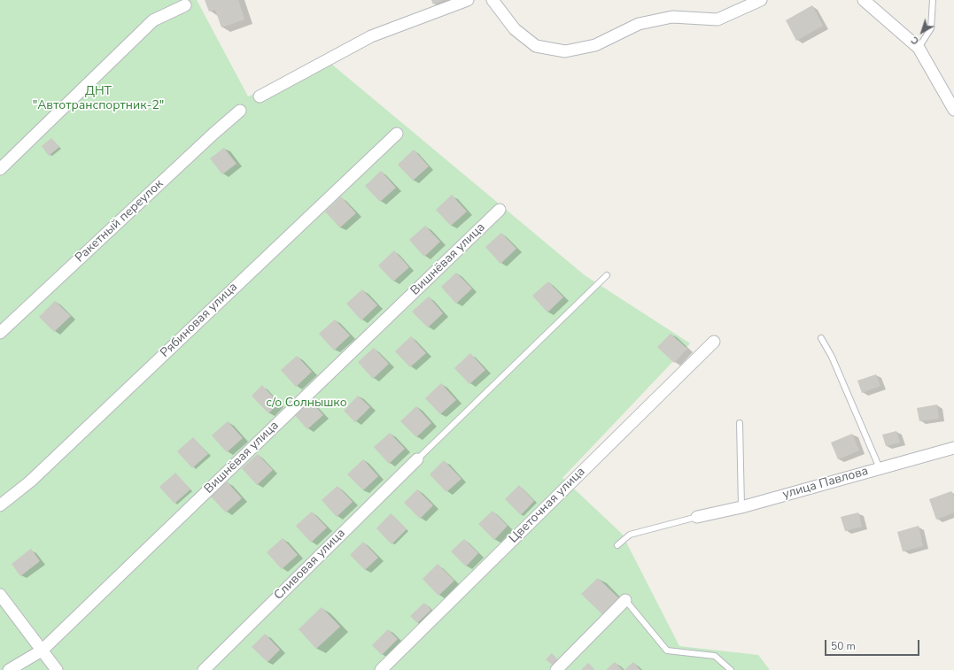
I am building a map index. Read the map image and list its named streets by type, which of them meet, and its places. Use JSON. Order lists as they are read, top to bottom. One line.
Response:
{"streets":{"street":["Ракетный переулок","Вишнёвая улица","Рябиновая улица","улица Павлова","Цветочная улица","Сливовая улица"]},"parks":["ДНТ \"Автотранспортник-2\"","с/о Солнышко"],"scale_bar":"50 m","north":"bottom left"}
